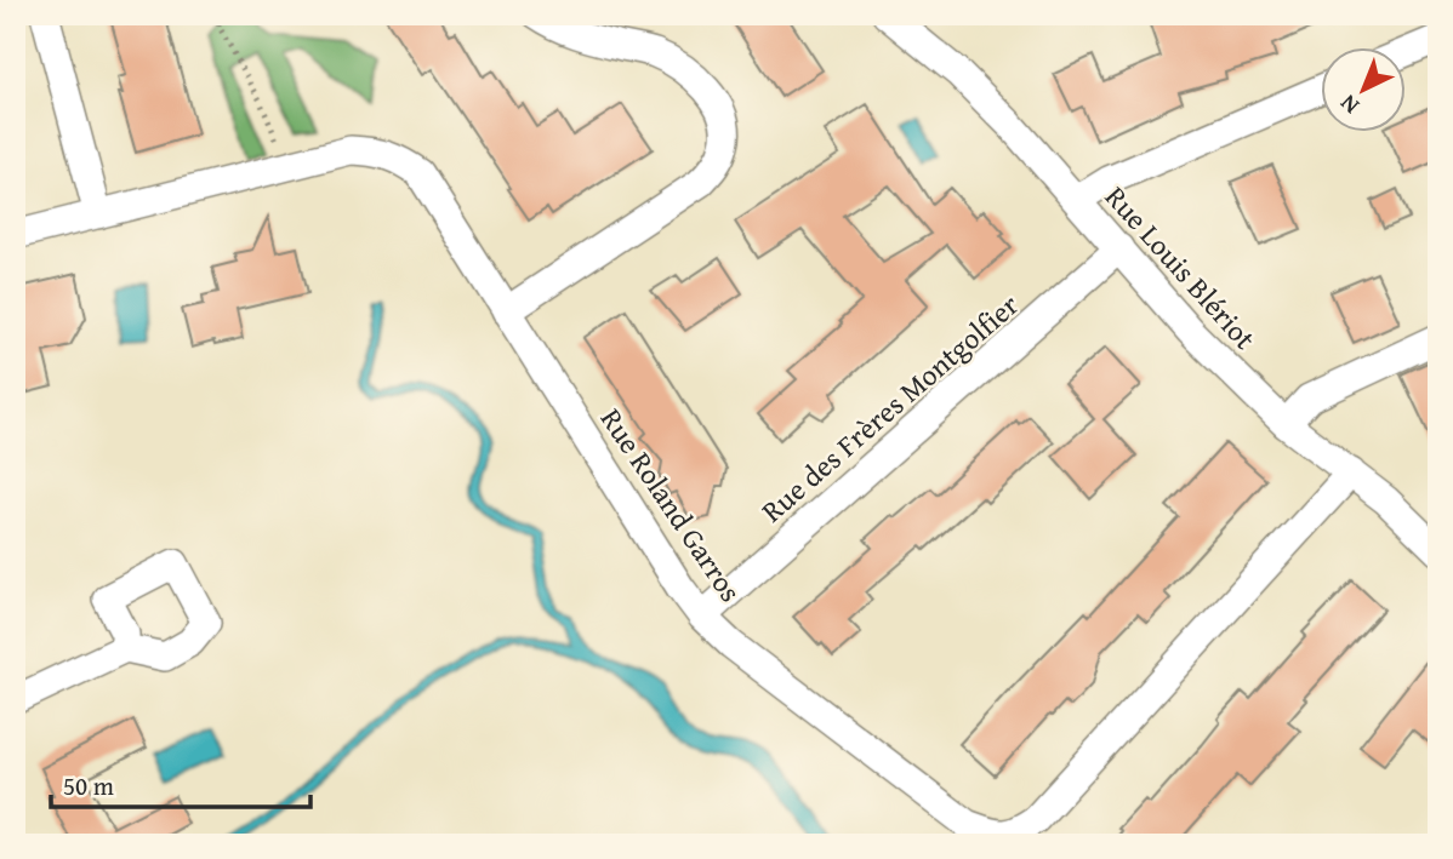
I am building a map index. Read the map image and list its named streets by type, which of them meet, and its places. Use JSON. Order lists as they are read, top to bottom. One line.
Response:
{"streets":{"street":["Rue Louis Blériot","Rue des Frères Montgolfier","Rue Roland Garros"]},"crossings":[["Rue Louis Blériot","Rue des Frères Montgolfier"],["Rue Louis Blériot","Rue Roland Garros"],["Rue des Frères Montgolfier","Rue Roland Garros"]],"scale_bar":"50 m","north":"bottom left"}
